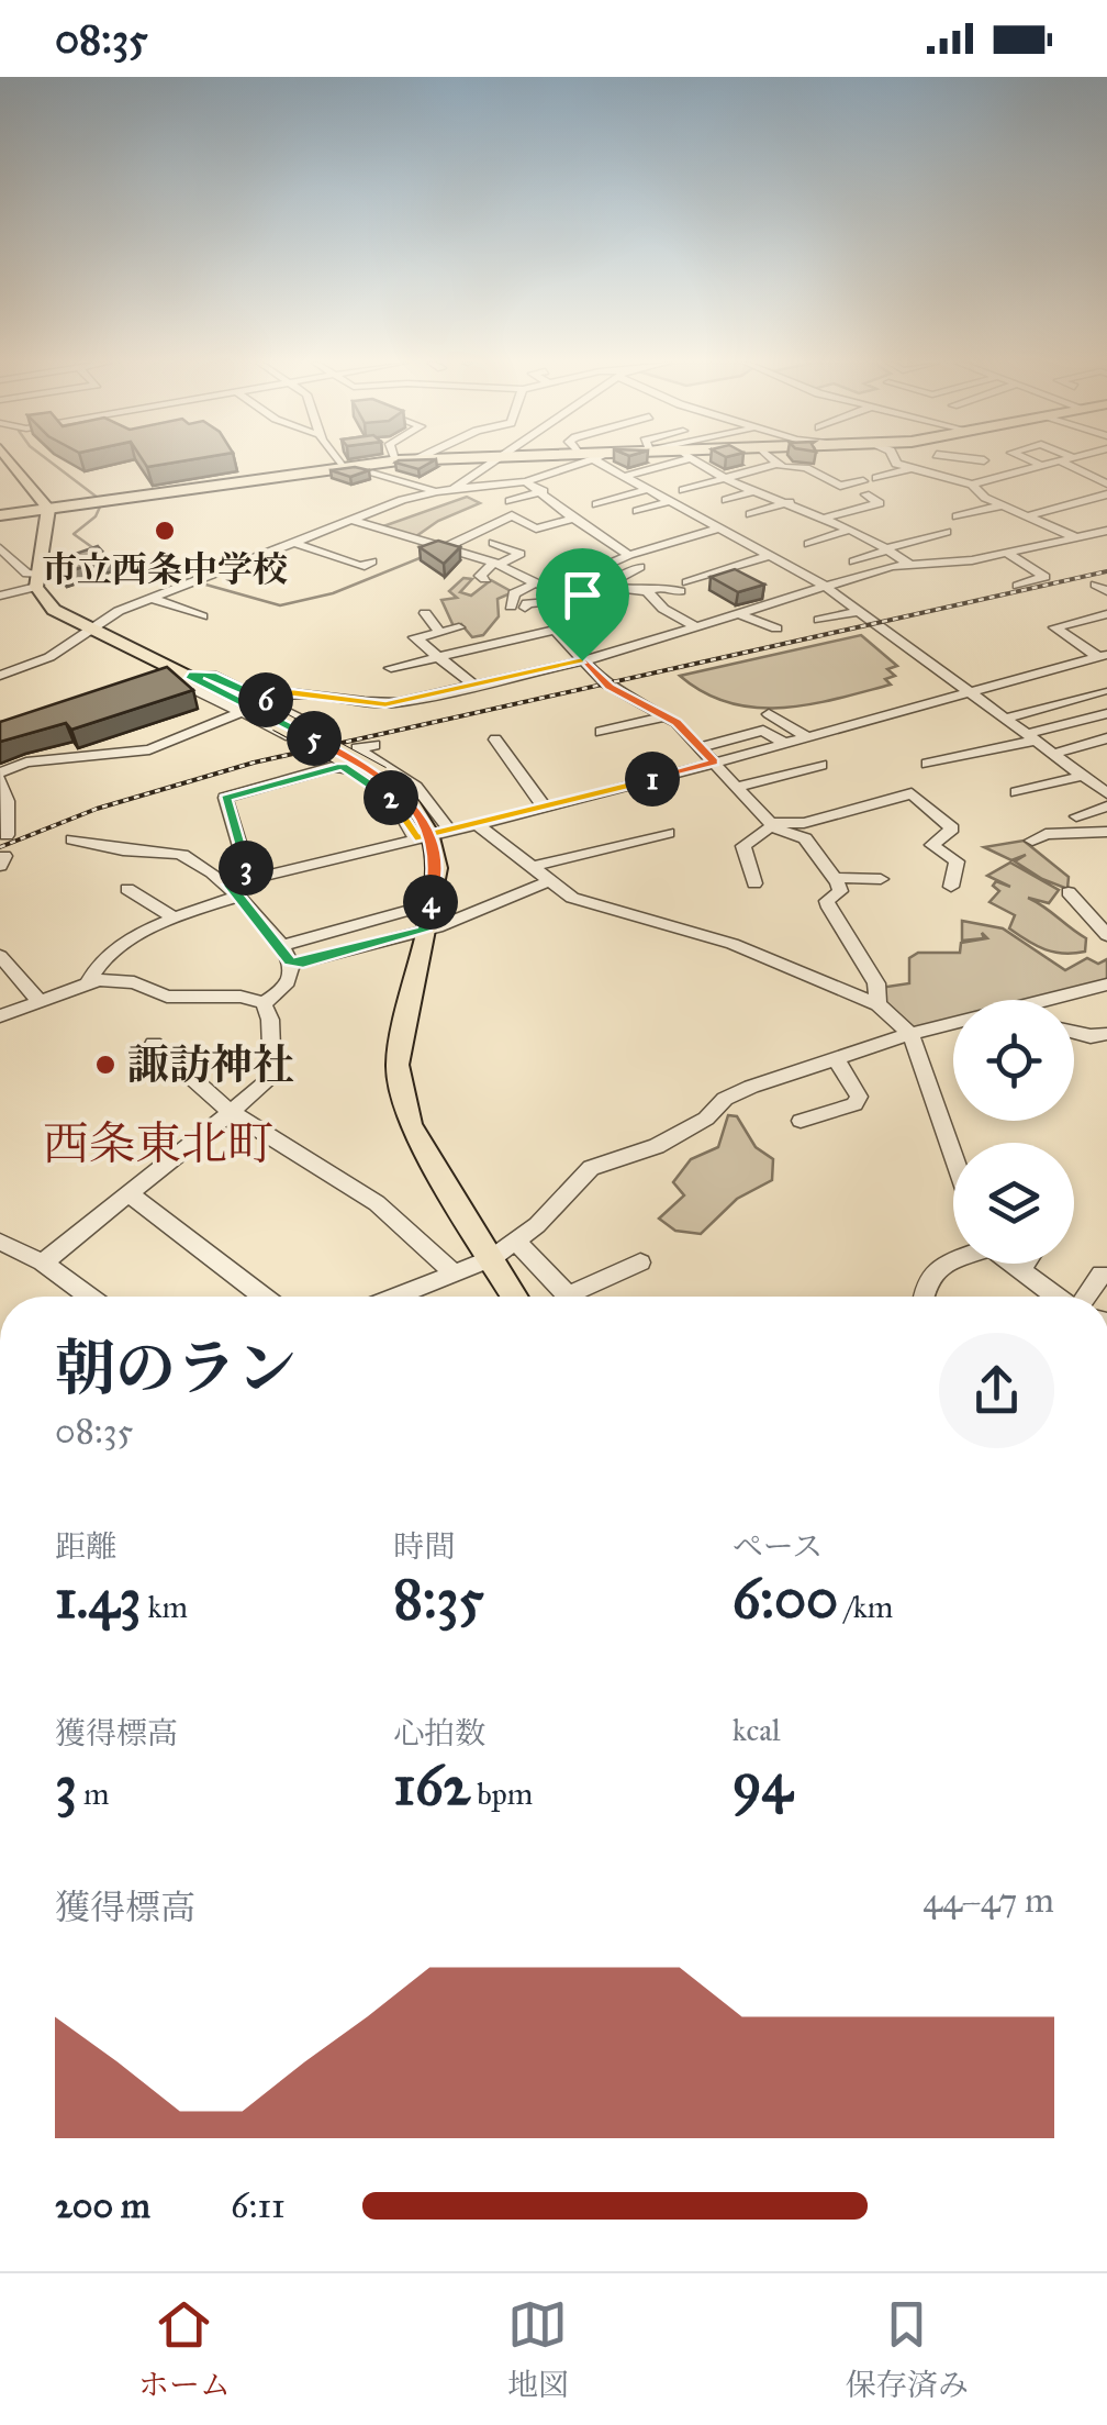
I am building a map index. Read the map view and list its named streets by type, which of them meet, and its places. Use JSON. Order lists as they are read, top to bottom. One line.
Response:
{"districts":["西条東北町"],"places":["市立西条中学校","諏訪神社"],"page":{"status":"08:35","pins":["6","5","1","2","3","4"],"heading":["朝のラン","08:35"],"stats":[["距離","1.43 km"],["時間","8:35"],["ペース","6:00 /km"],["獲得標高","3 m"],["心拍数","162 bpm"],["kcal","94"]],"chart":["獲得標高","44–47 m"],"list":[{"name":"200 m","note":"6:11"}],"tabs":["ホーム","地図","保存済み"]}}
